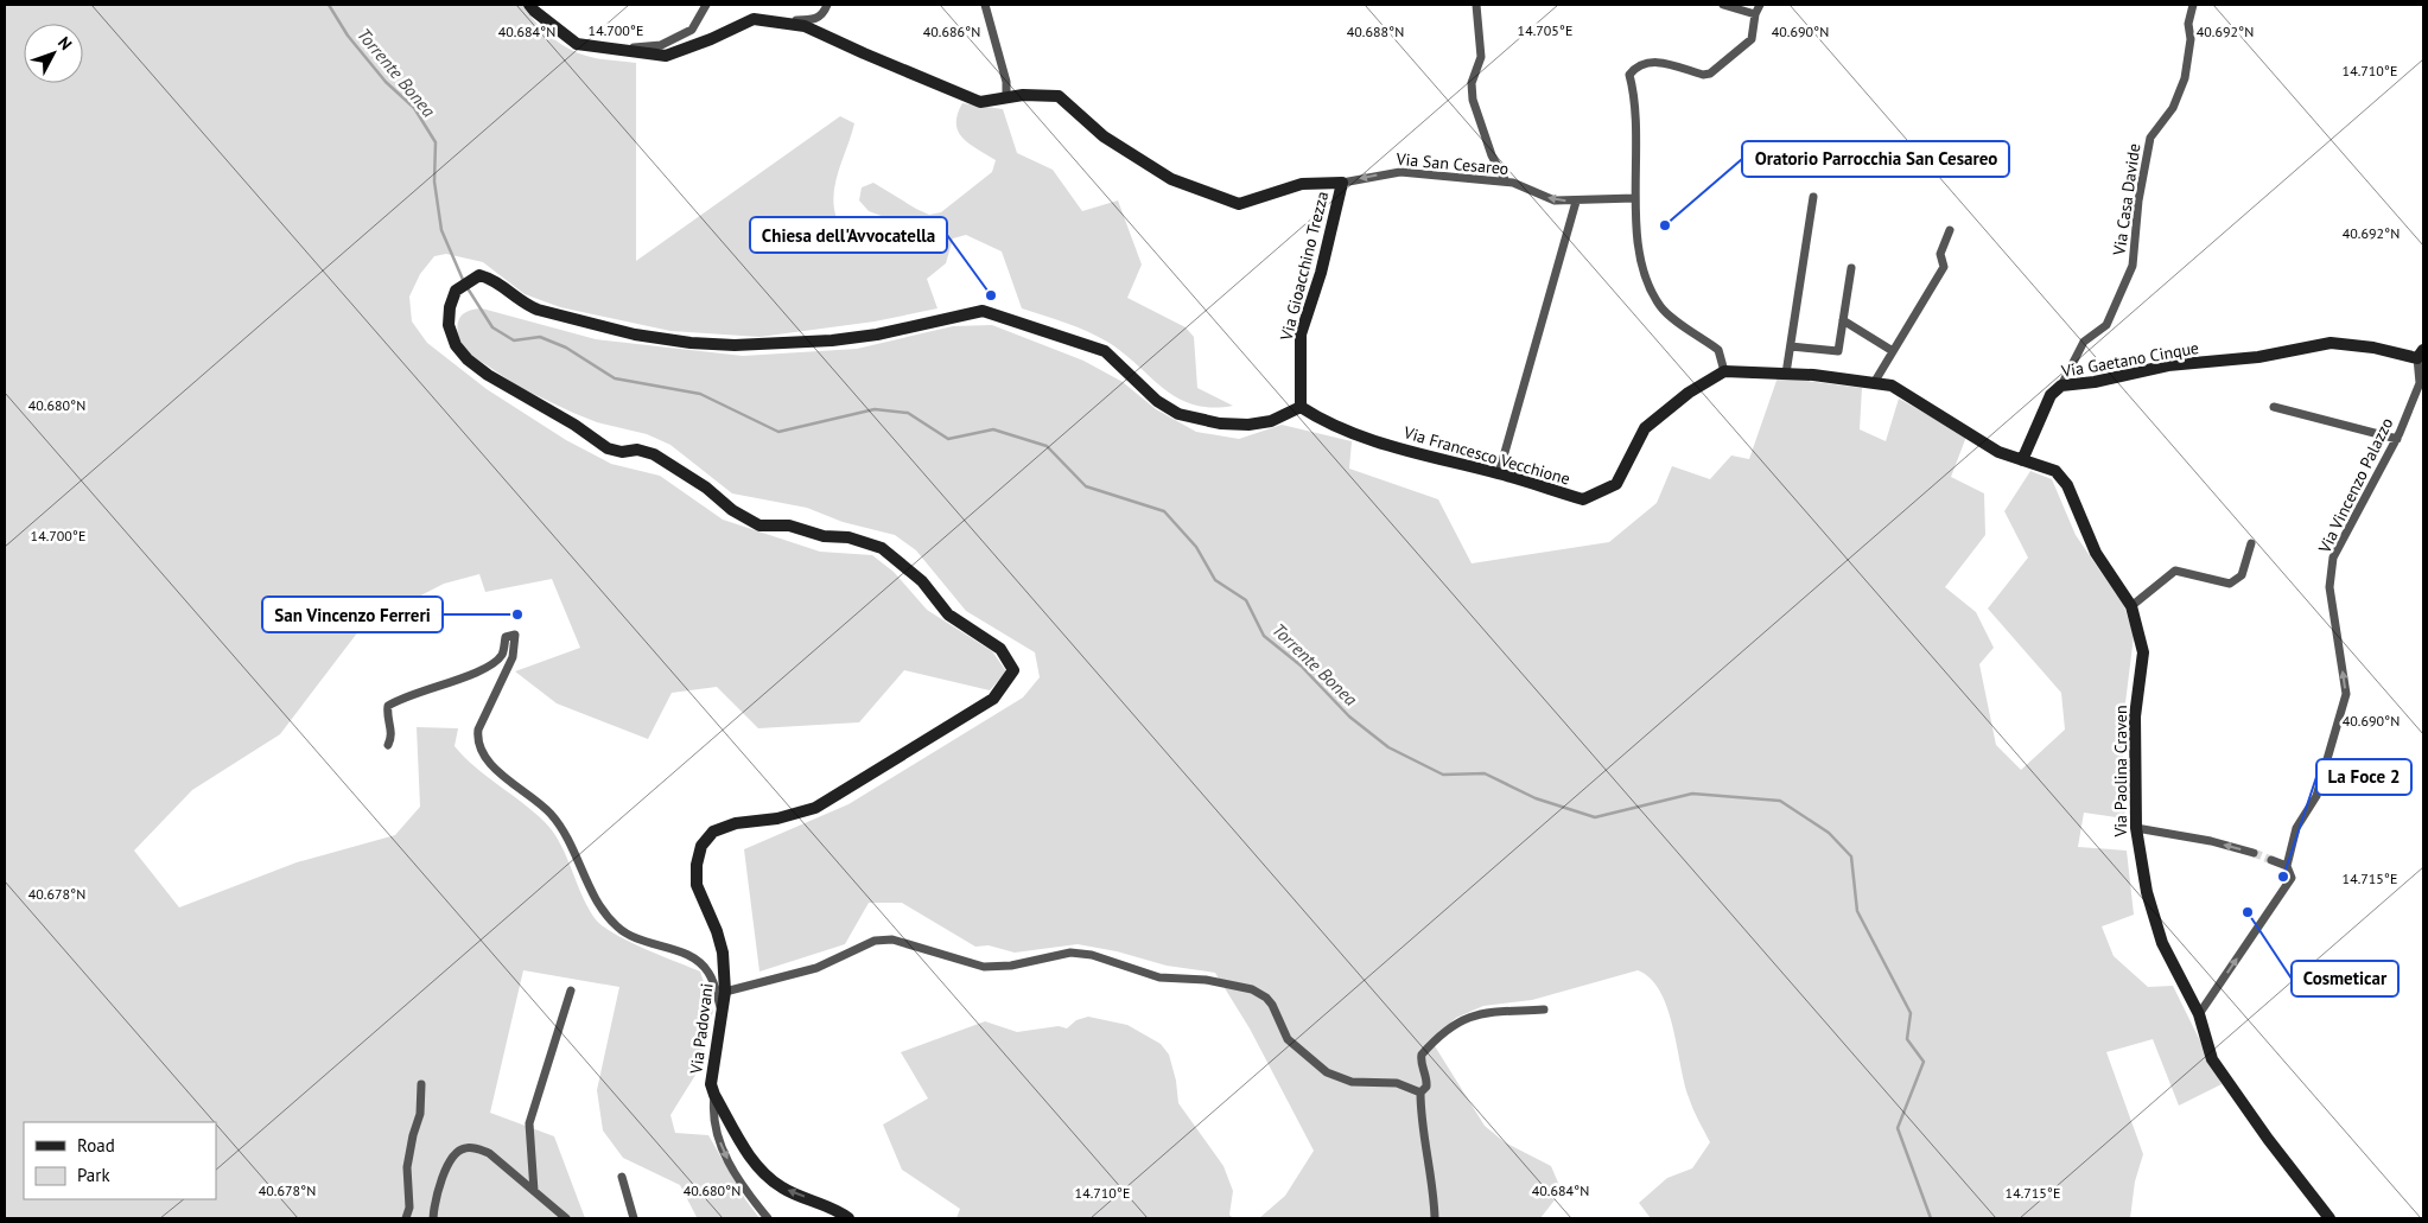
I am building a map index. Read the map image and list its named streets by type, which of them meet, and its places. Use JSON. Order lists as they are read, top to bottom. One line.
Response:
{"streets":{"street":["Via San Cesareo","Via Casa Davide","Via Gioacchino Trezza","Via Gaetano Cinque","Via Francesco Vecchione","Via Vincenzo Palazzo","Via Paolina Craven","Via Padovani"]},"crossings":[["Via San Cesareo","Via Gioacchino Trezza"],["Via Casa Davide","Via Gaetano Cinque"],["Via Gioacchino Trezza","Via Francesco Vecchione"],["Via Gioacchino Trezza","Via Padovani"],["Via Gaetano Cinque","Via Vincenzo Palazzo"],["Via Gaetano Cinque","Via Paolina Craven"],["Via Francesco Vecchione","Via Padovani"],["Via Vincenzo Palazzo","Via Paolina Craven"]],"one_way":["Via San Cesareo","Via Vincenzo Palazzo"],"water":["Torrente Bonea"],"places":["Oratorio Parrocchia San Cesareo","Chiesa dell'Avvocatella","San Vincenzo Ferreri","La Foce 2","Cosmeticar"],"legend":["Road","Park"],"north":"top right","coordinates":["14.700°E","14.705°E","40.684°N","40.686°N","40.688°N","40.690°N","40.692°N","14.710°E","40.680°N","14.715°E","40.678°N"]}
